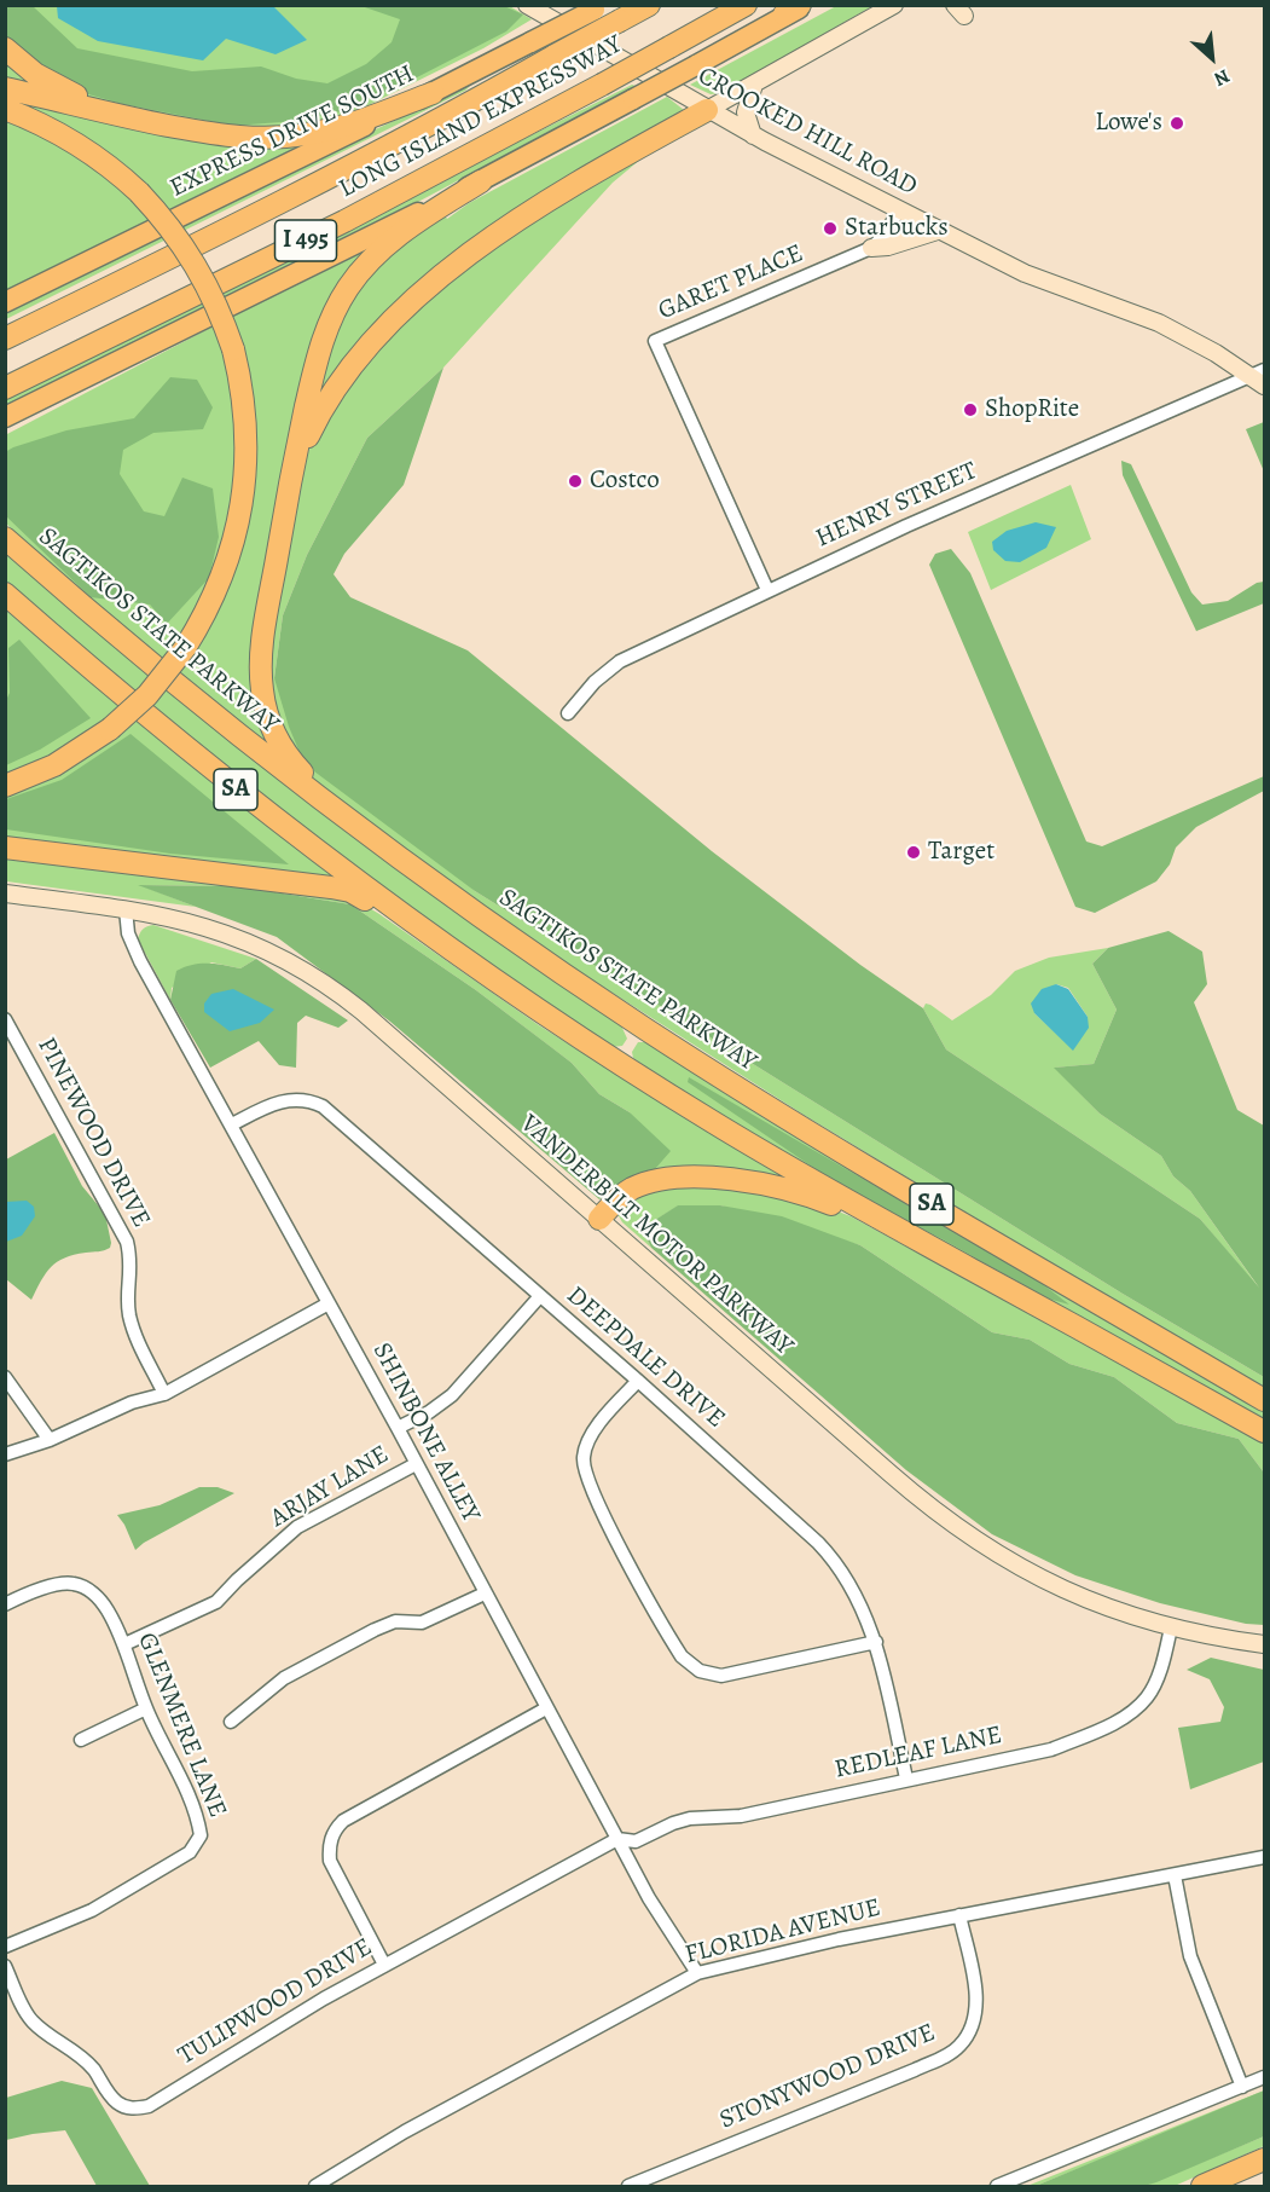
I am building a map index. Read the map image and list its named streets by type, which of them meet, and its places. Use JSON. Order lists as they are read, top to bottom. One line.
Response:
{"streets":{"highway":["LONG ISLAND EXPRESSWAY","EXPRESS DRIVE SOUTH","I 495","SAGTIKOS STATE PARKWAY","SA"],"main road":["CROOKED HILL ROAD","VANDERBILT MOTOR PARKWAY"],"street":["GARET PLACE","HENRY STREET","PINEWOOD DRIVE","DEEPDALE DRIVE","SHINBONE ALLEY","ARJAY LANE","GLENMERE LANE","REDLEAF LANE","FLORIDA AVENUE","TULIPWOOD DRIVE","STONYWOOD DRIVE"]},"crossings":[["CROOKED HILL ROAD","GARET PLACE"],["CROOKED HILL ROAD","HENRY STREET"],["GARET PLACE","HENRY STREET"],["VANDERBILT MOTOR PARKWAY","SHINBONE ALLEY"],["VANDERBILT MOTOR PARKWAY","REDLEAF LANE"],["DEEPDALE DRIVE","SHINBONE ALLEY"],["DEEPDALE DRIVE","REDLEAF LANE"],["SHINBONE ALLEY","ARJAY LANE"],["SHINBONE ALLEY","REDLEAF LANE"],["SHINBONE ALLEY","FLORIDA AVENUE"],["SHINBONE ALLEY","TULIPWOOD DRIVE"],["ARJAY LANE","GLENMERE LANE"],["REDLEAF LANE","TULIPWOOD DRIVE"],["FLORIDA AVENUE","STONYWOOD DRIVE"]],"places":["Lowe's","Starbucks","ShopRite","Costco","Target"],"north":"bottom right"}
